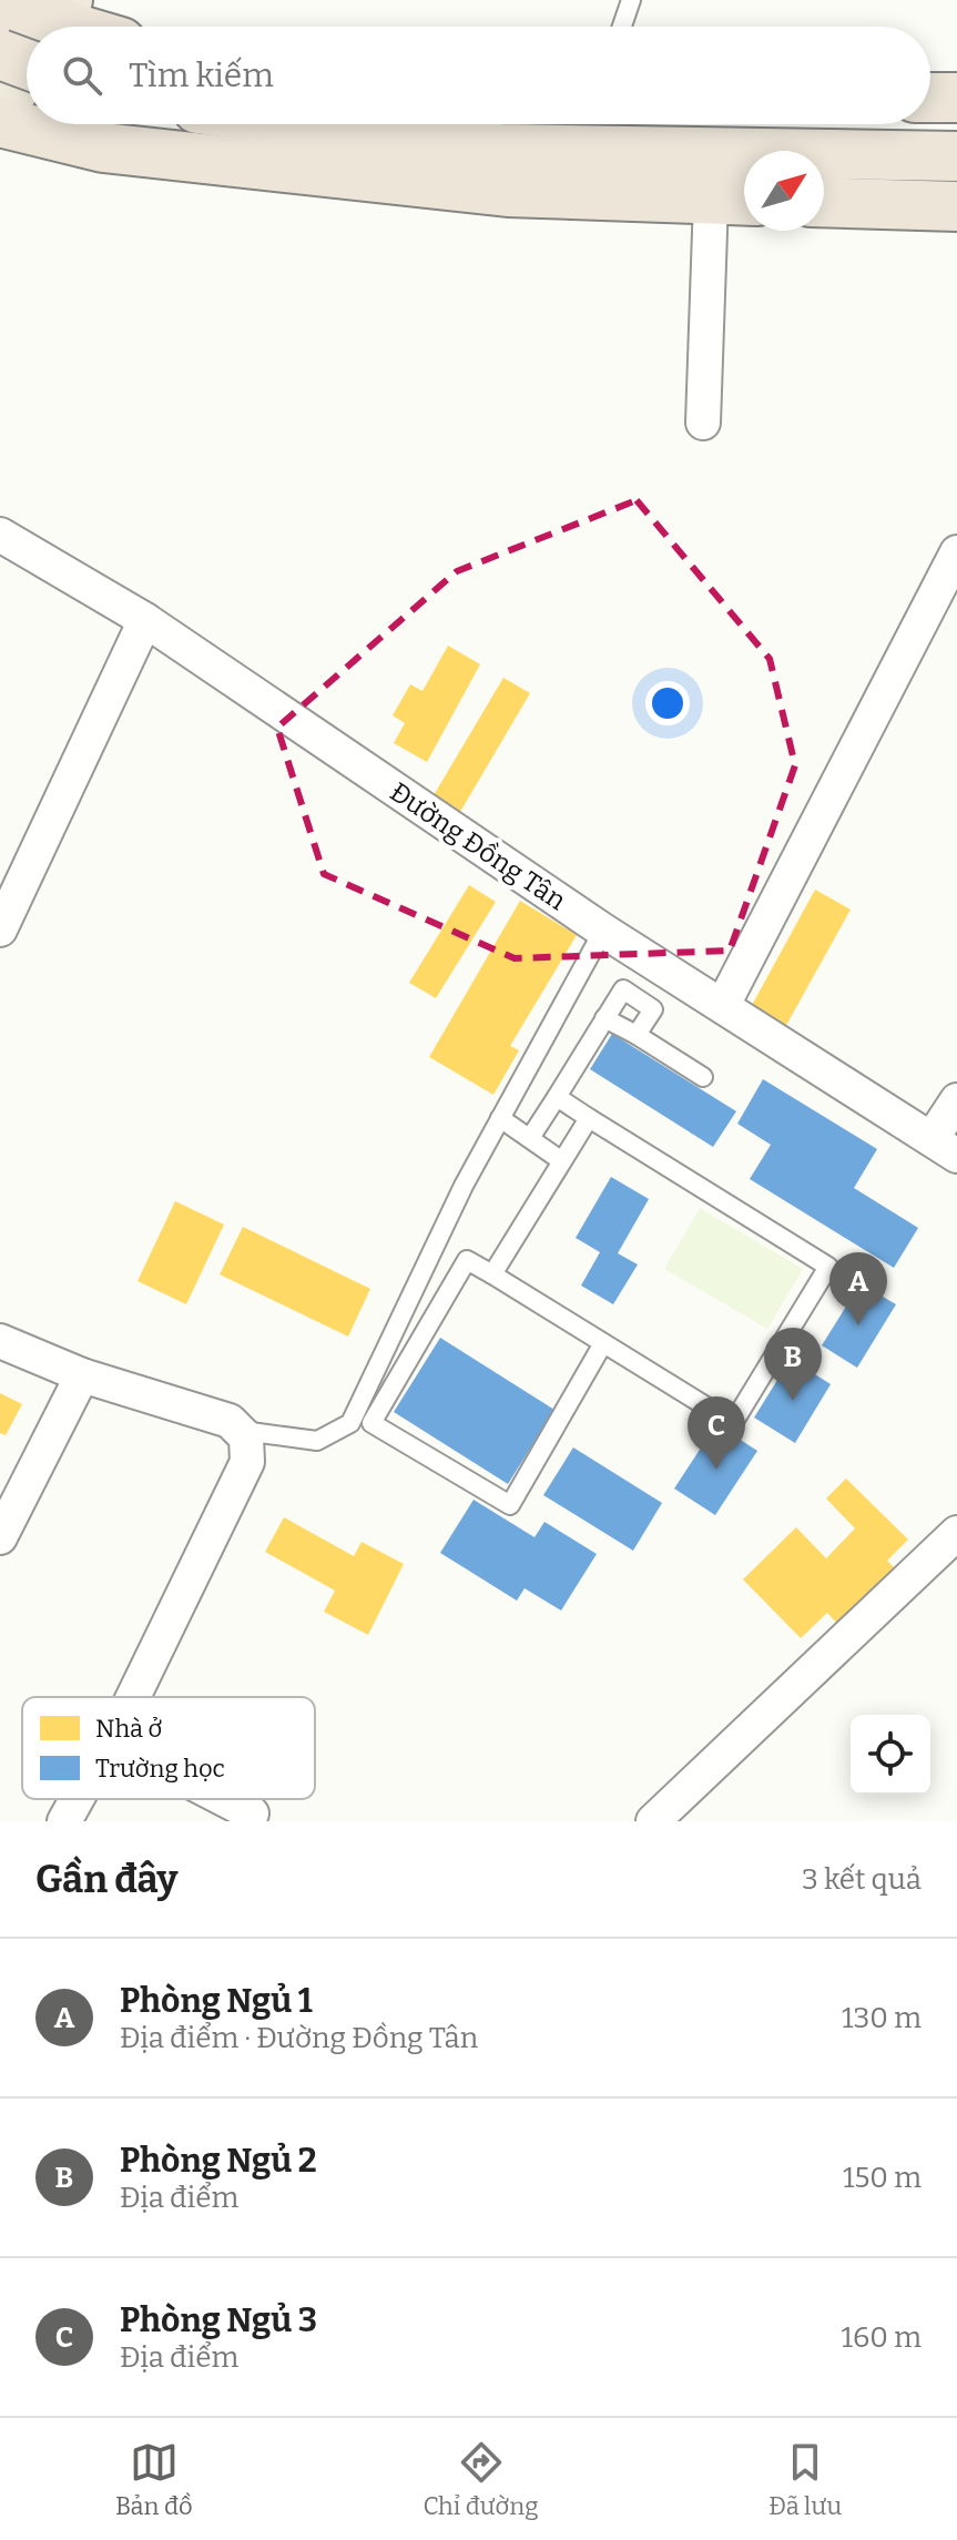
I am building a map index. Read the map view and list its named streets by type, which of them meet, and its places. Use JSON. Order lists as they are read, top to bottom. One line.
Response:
{"streets":{"street":["Đường Đồng Tân"]},"legend":["Nhà ở","Trường học"],"north":"top right","page":{"search":"Tìm kiếm","pins":["A","B","C"],"heading":["Gần đây","3 kết quả"],"list":[{"mark":"A","name":"Phòng Ngủ 1","note":"Địa điểm · Đường Đồng Tân","value":"130 m"},{"mark":"B","name":"Phòng Ngủ 2","note":"Địa điểm","value":"150 m"},{"mark":"C","name":"Phòng Ngủ 3","note":"Địa điểm","value":"160 m"}],"nav":["Bản đồ","Chỉ đường","Đã lưu"]}}
